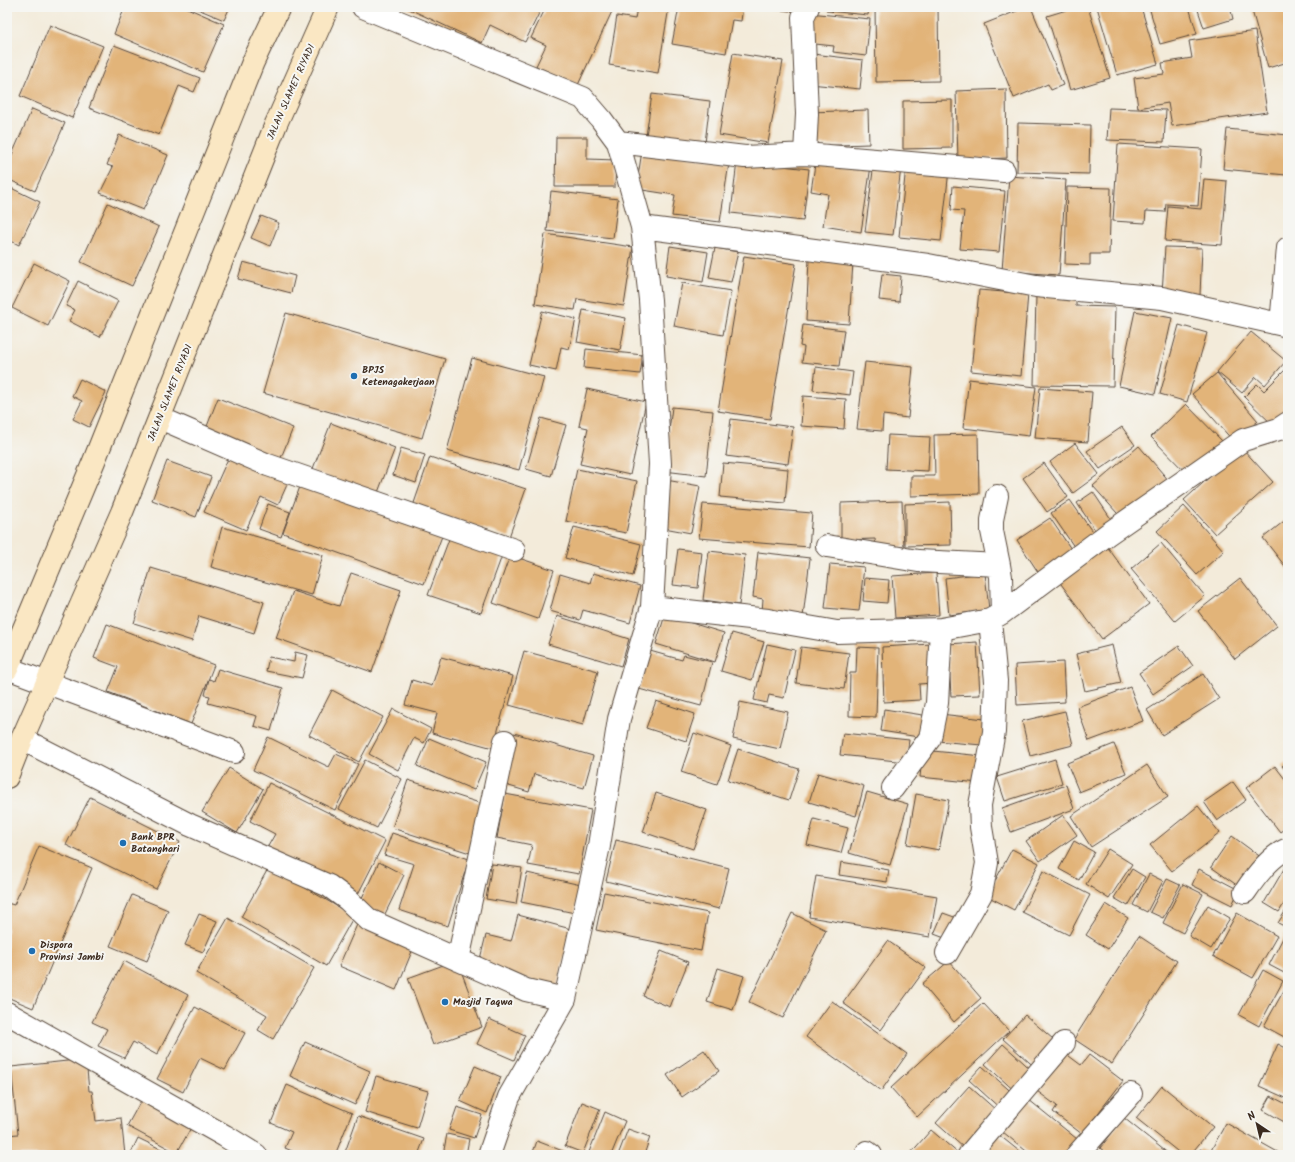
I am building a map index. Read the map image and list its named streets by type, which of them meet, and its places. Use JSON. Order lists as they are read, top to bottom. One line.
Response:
{"streets":{"main road":["JALAN SLAMET RIYADI"]},"places":["BPJS Ketenagakerjaan","Bank BPR Batanghari","Dispora Provinsi Jambi","Masjid Taqwa"],"north":"top left"}
